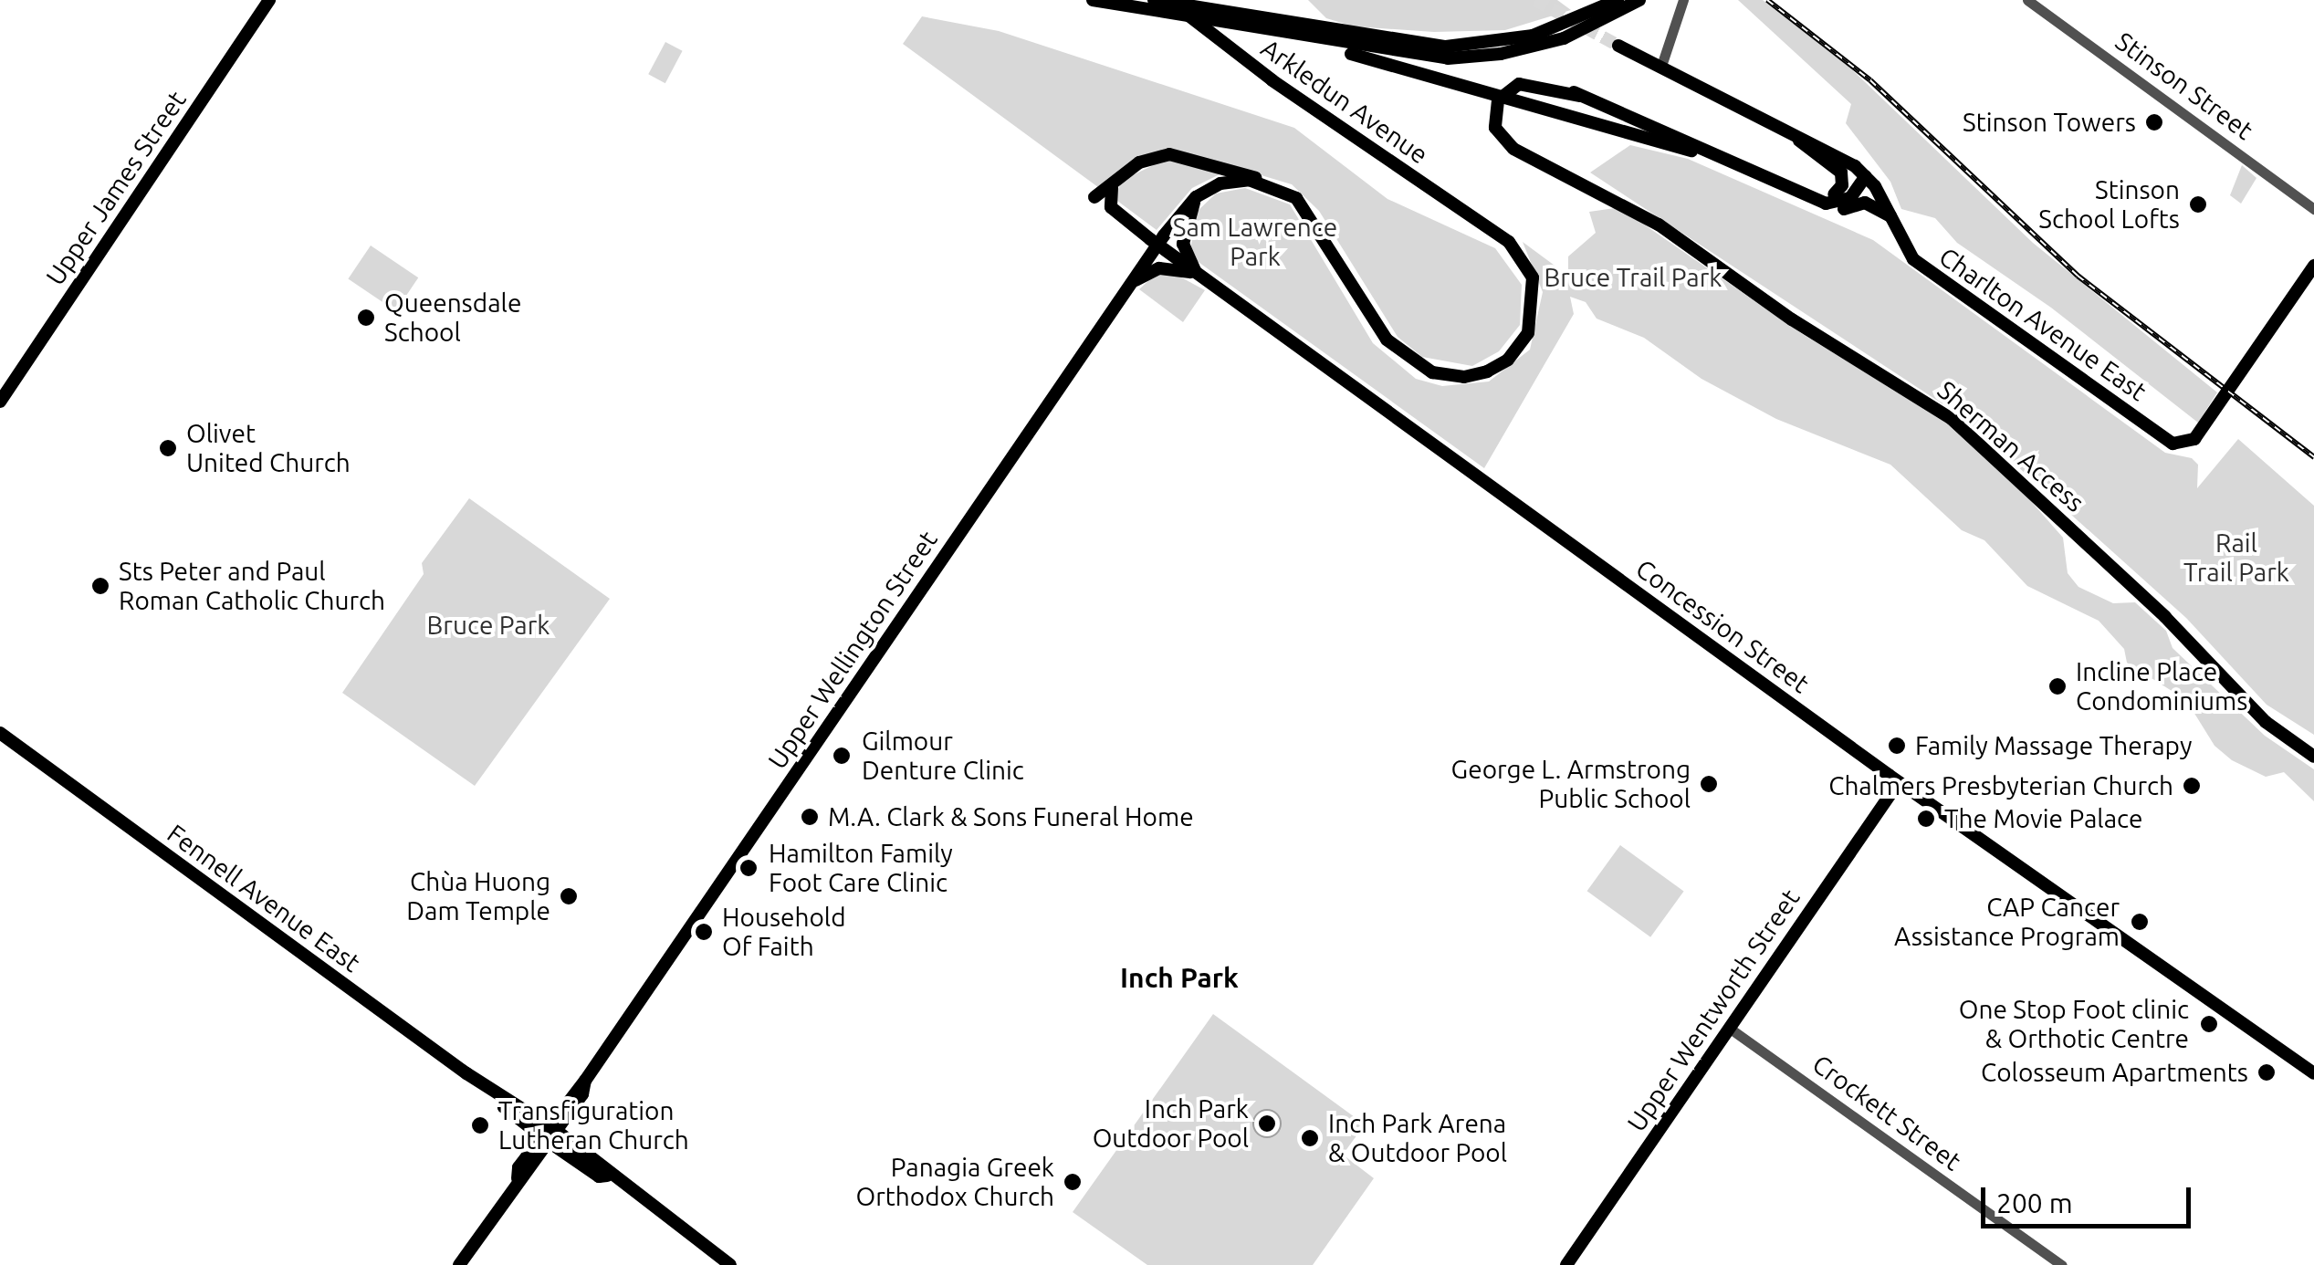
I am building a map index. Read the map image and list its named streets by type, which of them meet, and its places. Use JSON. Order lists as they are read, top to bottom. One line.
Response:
{"streets":{"main road":["Arkledun Avenue","Upper James Street","Charlton Avenue East","Sherman Access","Concession Street","Upper Wellington Street","Fennell Avenue East","Upper Wentworth Street"],"street":["Stinson Street","Crockett Street"]},"crossings":[["Arkledun Avenue","Concession Street"],["Charlton Avenue East","Sherman Access"],["Concession Street","Upper Wellington Street"],["Concession Street","Upper Wentworth Street"],["Upper Wellington Street","Fennell Avenue East"],["Upper Wentworth Street","Crockett Street"]],"districts":["Inch Park"],"parks":["Sam Lawrence Park","Bruce Trail Park","Rail Trail Park","Bruce Park"],"places":["Stinson Towers","Stinson School Lofts","Queensdale School","Olivet United Church","Sts Peter and Paul Roman Catholic Church","Incline Place Condominiums","Family Massage Therapy","Gilmour Denture Clinic","George L. Armstrong Public School","Chalmers Presbyterian Church","M.A. Clark & Sons Funeral Home","The Movie Palace","Hamilton Family Foot Care Clinic","Chùa Huong Dam Temple","CAP Cancer Assistance Program","Household Of Faith","One Stop Foot clinic & Orthotic Centre","Colosseum Apartments","Inch Park Outdoor Pool","Transfiguration Lutheran Church","Inch Park Arena & Outdoor Pool","Panagia Greek Orthodox Church"],"scale_bar":"200 m"}
